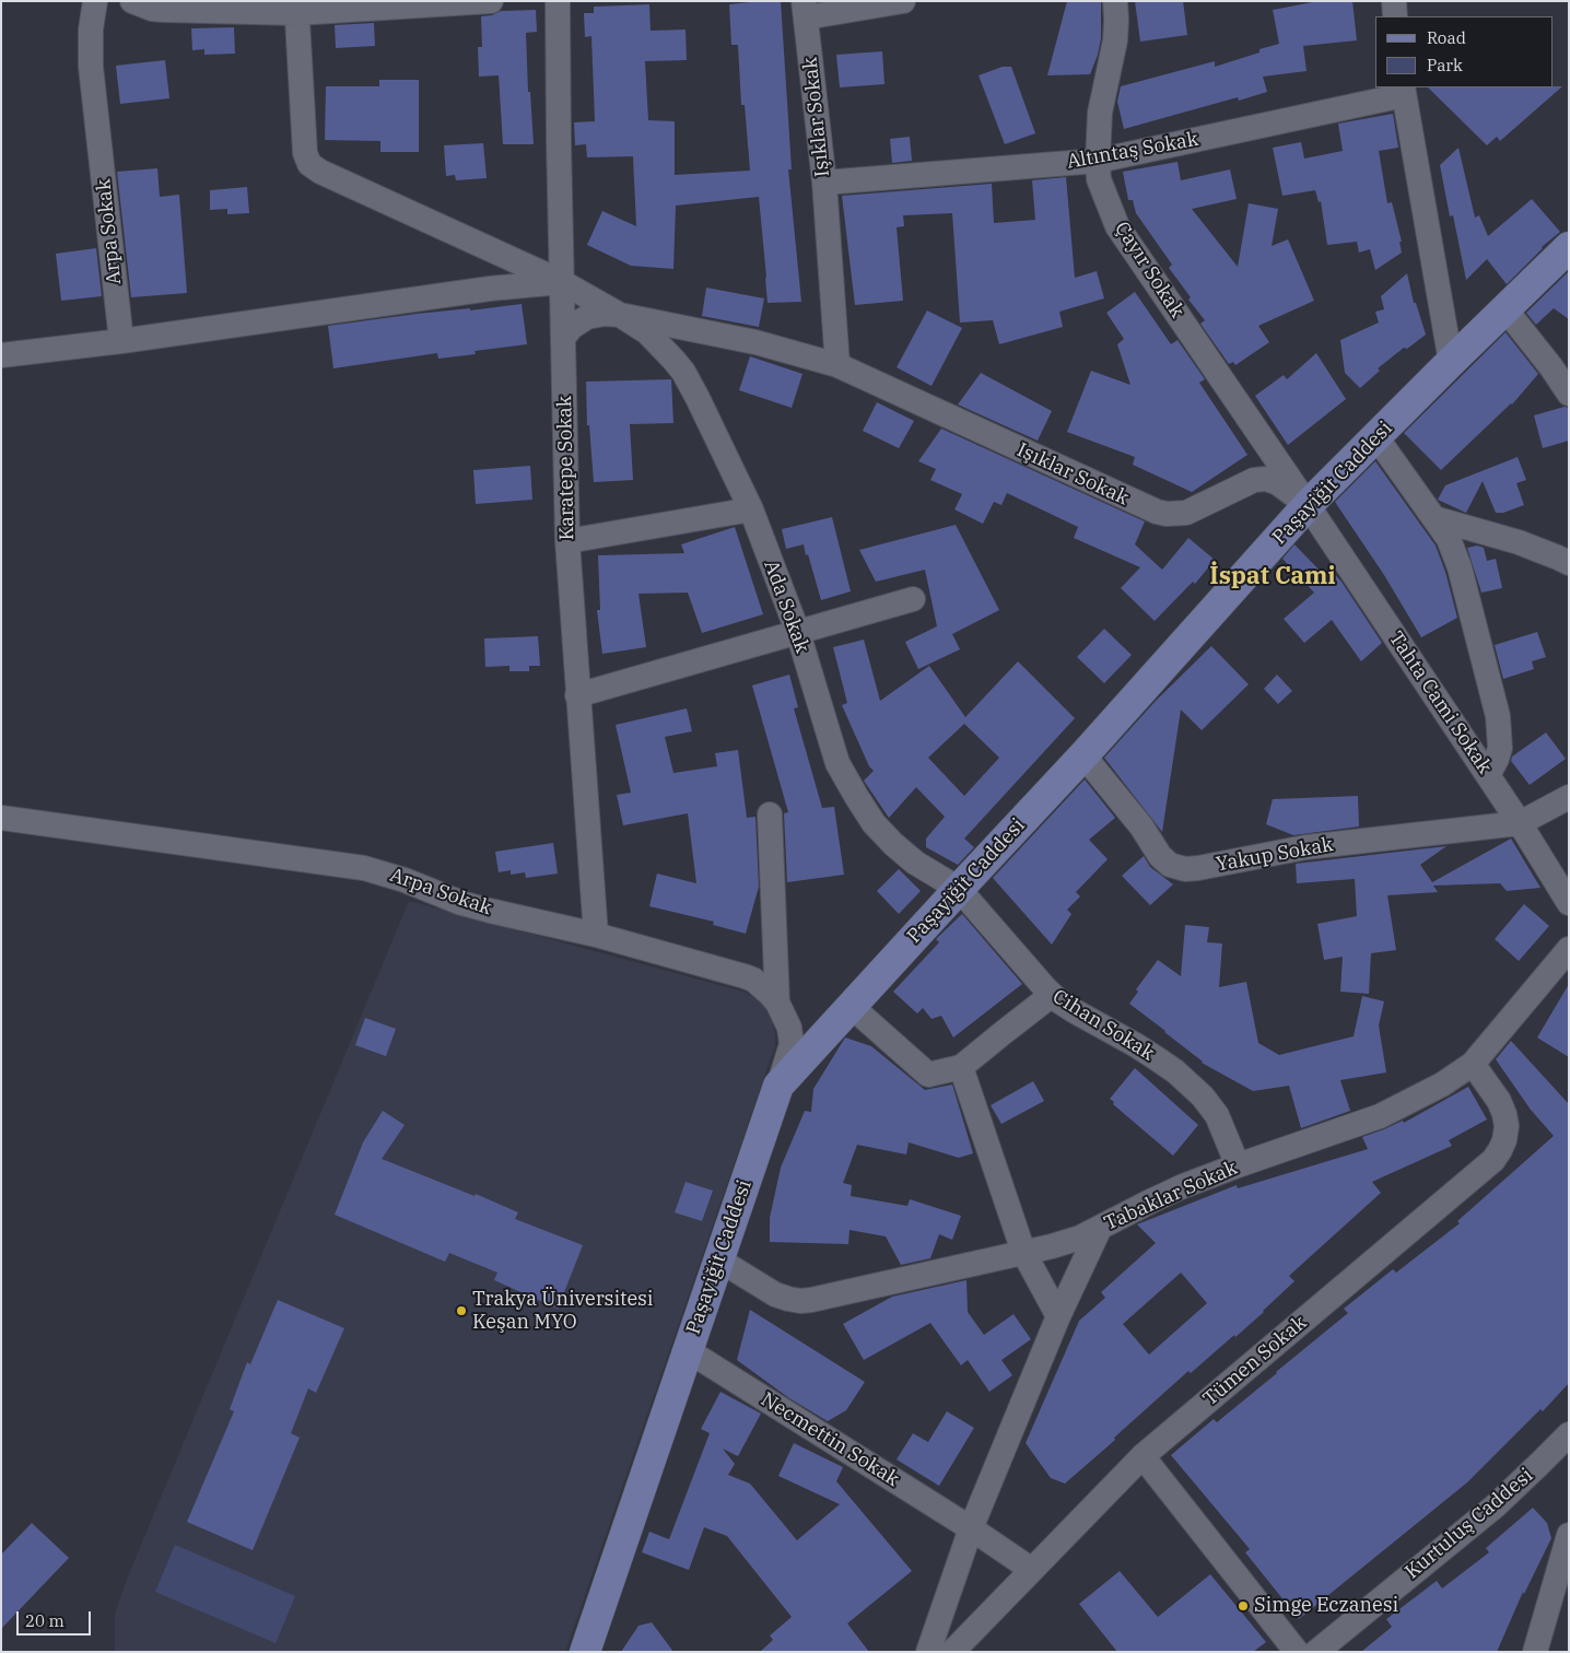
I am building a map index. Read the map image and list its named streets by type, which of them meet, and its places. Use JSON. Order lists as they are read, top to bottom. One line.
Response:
{"streets":{"main road":["Paşayiğit Caddesi"],"street":["Işıklar Sokak","Altıntaş Sokak","Arpa Sokak","Çayır Sokak","Karatepe Sokak","Ada Sokak","Tahta Cami Sokak","Yakup Sokak","Cihan Sokak","Tabaklar Sokak","Tümen Sokak","Necmettin Sokak","Kurtuluş Caddesi"]},"crossings":[["Işıklar Sokak","Altıntaş Sokak"],["Işıklar Sokak","Çayır Sokak"],["Işıklar Sokak","Karatepe Sokak"],["Işıklar Sokak","Paşayiğit Caddesi"],["Işıklar Sokak","Ada Sokak"],["Işıklar Sokak","Tahta Cami Sokak"],["Altıntaş Sokak","Çayır Sokak"],["Arpa Sokak","Karatepe Sokak"],["Arpa Sokak","Paşayiğit Caddesi"],["Çayır Sokak","Paşayiğit Caddesi"],["Çayır Sokak","Tahta Cami Sokak"],["Paşayiğit Caddesi","Ada Sokak"],["Paşayiğit Caddesi","Tahta Cami Sokak"],["Paşayiğit Caddesi","Yakup Sokak"],["Paşayiğit Caddesi","Cihan Sokak"],["Paşayiğit Caddesi","Tabaklar Sokak"],["Paşayiğit Caddesi","Necmettin Sokak"],["Ada Sokak","Cihan Sokak"],["Tahta Cami Sokak","Yakup Sokak"],["Cihan Sokak","Tabaklar Sokak"],["Tabaklar Sokak","Tümen Sokak"],["Tümen Sokak","Necmettin Sokak"]],"districts":["İspat Cami"],"places":["Trakya Üniversitesi Keşan MYO","Simge Eczanesi"],"legend":["Road","Park"],"scale_bar":"20 m"}
